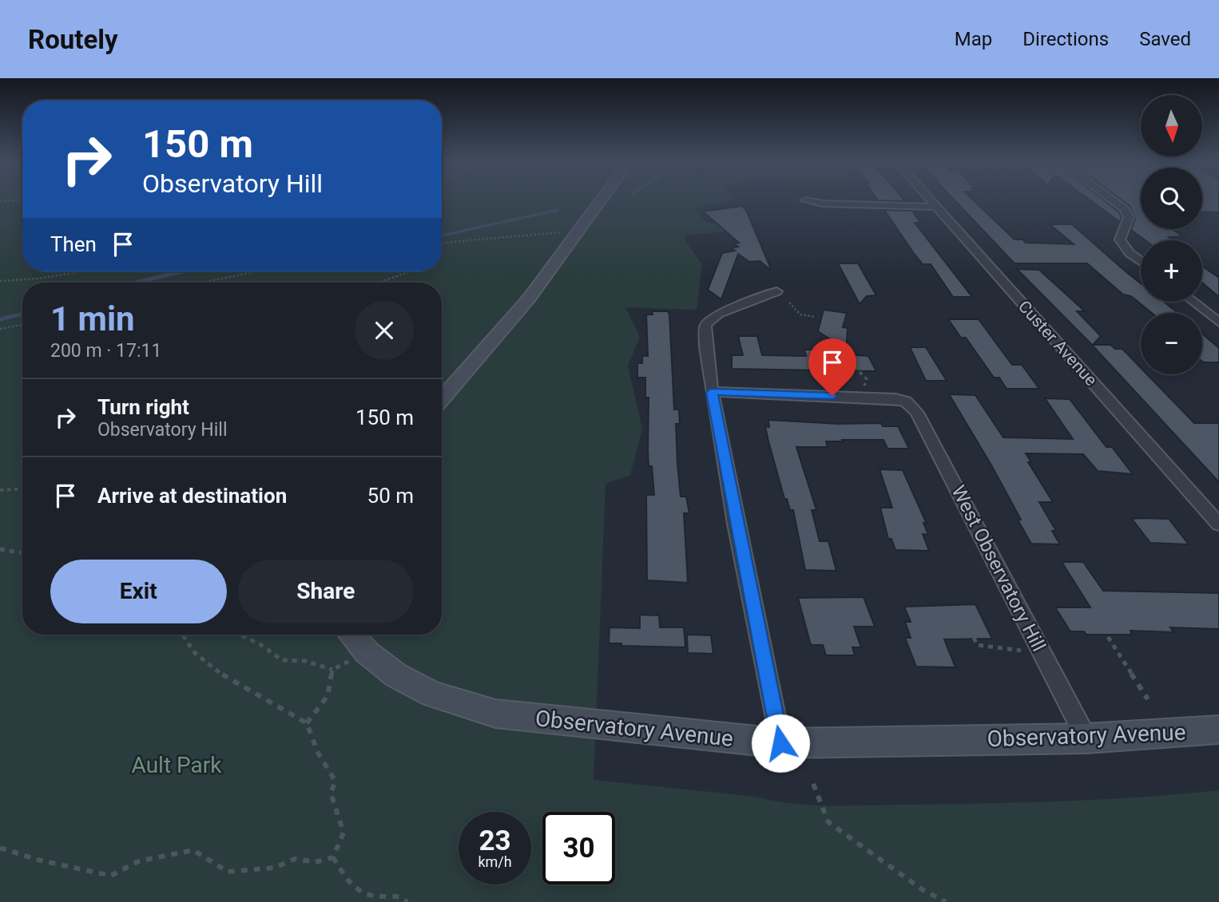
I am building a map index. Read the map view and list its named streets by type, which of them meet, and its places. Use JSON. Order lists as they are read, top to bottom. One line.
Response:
{"streets":{"street":["Custer Avenue","West Observatory Hill","Observatory Avenue"]},"crossings":[["West Observatory Hill","Observatory Avenue"]],"parks":["Ault Park"],"north":"bottom","page":{"header":"Routely","nav":["Map","Directions","Saved"],"map_buttons":["+","−"],"turn":["150 m","Observatory Hill"],"then":"Then","heading":["1 min","200 m · 17:11"],"list":[{"name":"Turn right","note":"Observatory Hill","value":"150 m"},{"name":"Arrive at destination","value":"50 m"}],"buttons":["Exit","Share"],"speed":"23 km/h","limit":"30"}}
